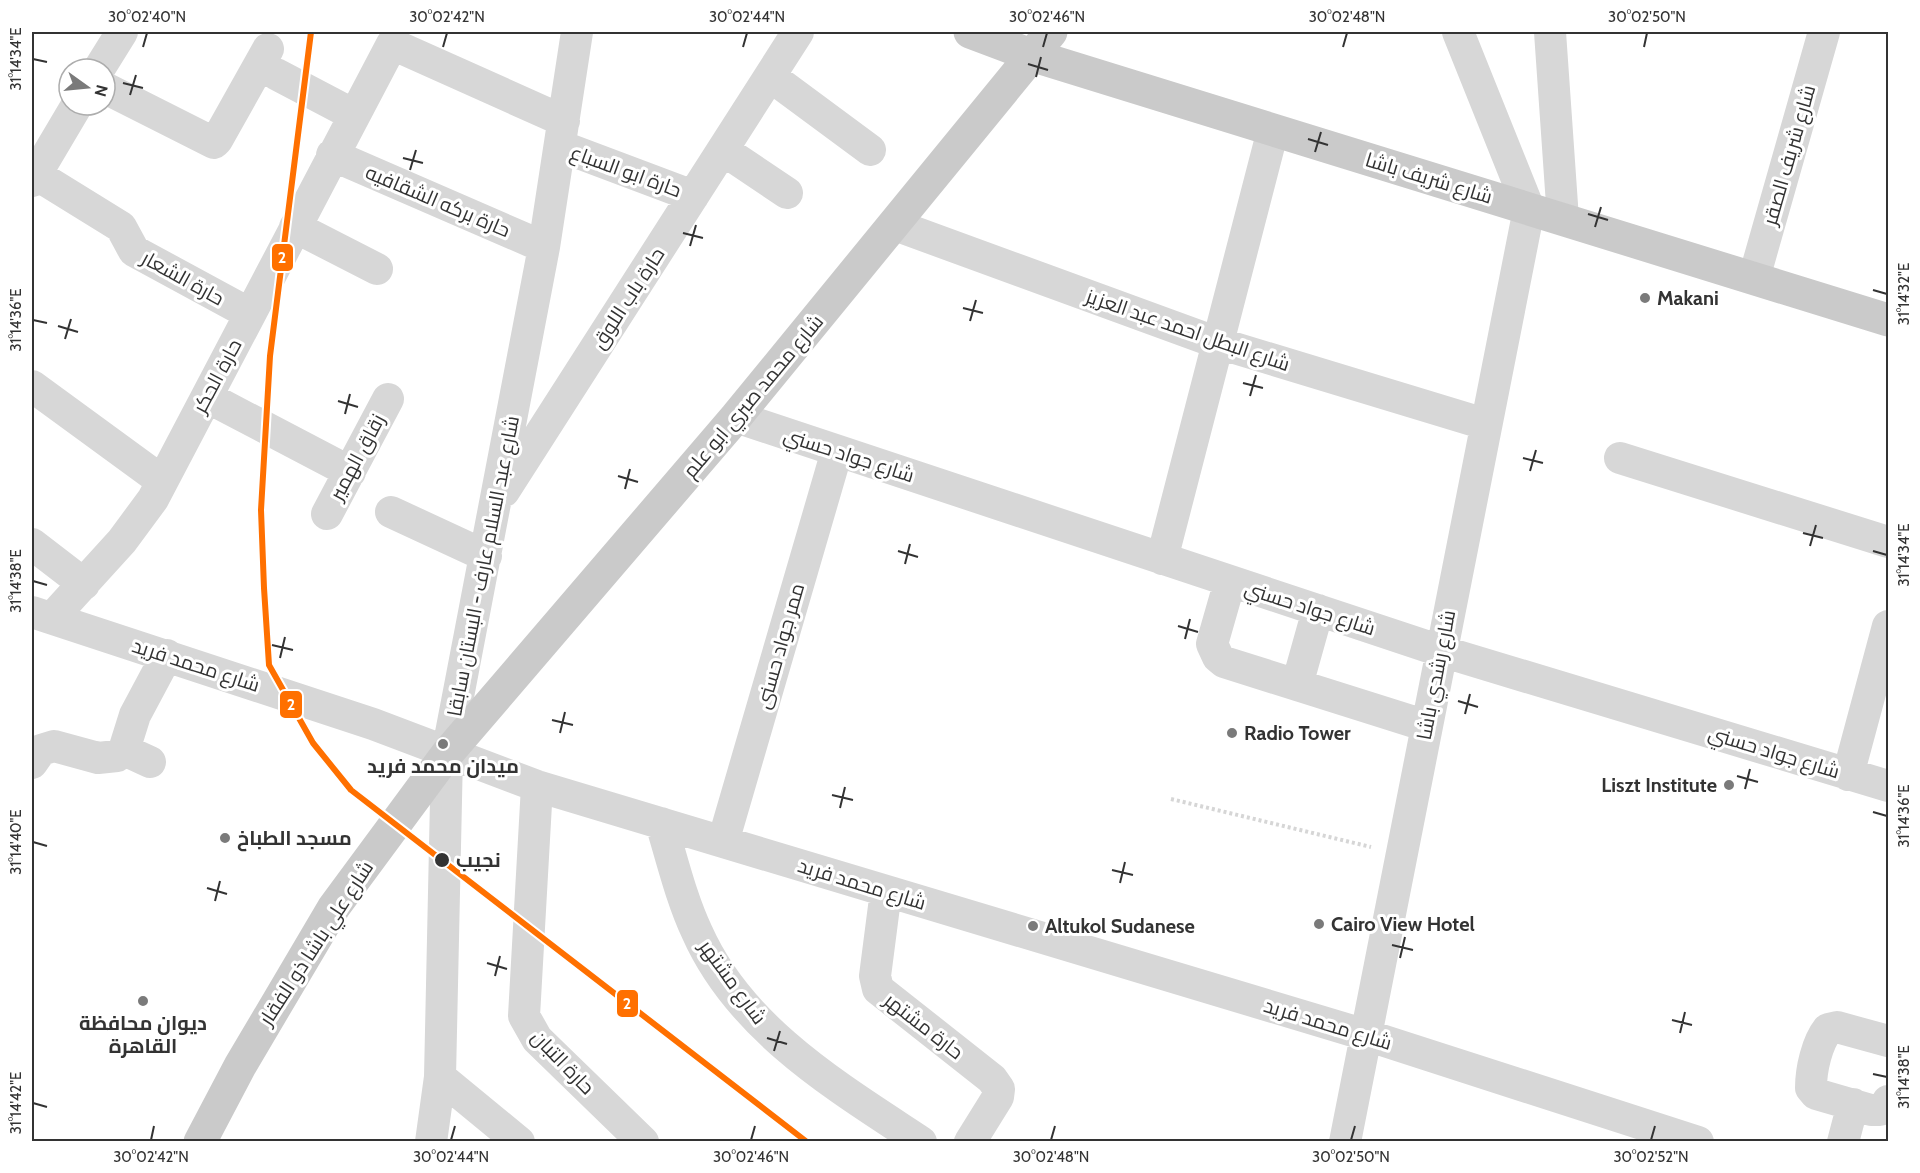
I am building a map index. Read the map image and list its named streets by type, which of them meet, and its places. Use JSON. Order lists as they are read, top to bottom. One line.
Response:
{"streets":{"main road":["شارع شريف باشا","شارع محمد صبري ابو علم","شارع علي باشا ذو الفقار"],"street":["شارع شريف الصقر","حارة ابو السباع","حارة بركه الشقافيه","حارة الشعار","حارة باب اللوق","شارع البطل احمد عبد العزيز","حارة الحكر","شارع جواد حسني","زقاق الهمير","شارع عبد السلام عارف - البستان سابقا","ممر جواد حسنى","شارع محمد فريد","شارع رشدي باشا","شارع مشتهر","حارة مشتهر","حارة التبان"]},"crossings":[["شارع شريف الصقر","شارع شريف باشا"],["حارة ابو السباع","حارة باب اللوق"],["حارة ابو السباع","حارة الحكر"],["حارة ابو السباع","شارع عبد السلام عارف - البستان سابقا"],["شارع شريف باشا","شارع محمد صبري ابو علم"],["شارع شريف باشا","شارع رشدي باشا"],["حارة بركه الشقافيه","حارة الحكر"],["حارة بركه الشقافيه","شارع عبد السلام عارف - البستان سابقا"],["حارة الشعار","حارة الحكر"],["حارة باب اللوق","شارع عبد السلام عارف - البستان سابقا"],["شارع البطل احمد عبد العزيز","شارع محمد صبري ابو علم"],["شارع البطل احمد عبد العزيز","شارع رشدي باشا"],["حارة الحكر","شارع عبد السلام عارف - البستان سابقا"],["حارة الحكر","شارع محمد فريد"],["شارع محمد صبري ابو علم","شارع جواد حسني"],["شارع محمد صبري ابو علم","شارع عبد السلام عارف - البستان سابقا"],["شارع محمد صبري ابو علم","شارع محمد فريد"],["شارع محمد صبري ابو علم","شارع علي باشا ذو الفقار"],["شارع جواد حسني","ممر جواد حسنى"],["شارع جواد حسني","شارع رشدي باشا"],["شارع عبد السلام عارف - البستان سابقا","شارع محمد فريد"],["شارع عبد السلام عارف - البستان سابقا","شارع علي باشا ذو الفقار"],["ممر جواد حسنى","شارع محمد فريد"],["شارع محمد فريد","شارع رشدي باشا"],["شارع محمد فريد","شارع علي باشا ذو الفقار"],["شارع محمد فريد","شارع مشتهر"],["شارع محمد فريد","حارة مشتهر"],["شارع محمد فريد","حارة التبان"]],"places":["Makani","Radio Tower","ميدان محمد فريد","Liszt Institute","مسجد الطباخ","نجيب","Cairo View Hotel","Altukol Sudanese","ديوان محافظة القاهرة"],"lines":["transit line 2"],"north":"right","coordinates":["30°02'40\"N","30°02'42\"N","30°02'44\"N","30°02'46\"N","30°02'48\"N","30°02'50\"N","31°14'34\"E","31°14'32\"E","31°14'36\"E","31°14'38\"E","31°14'40\"E","31°14'42\"E","30°02'52\"N"]}
